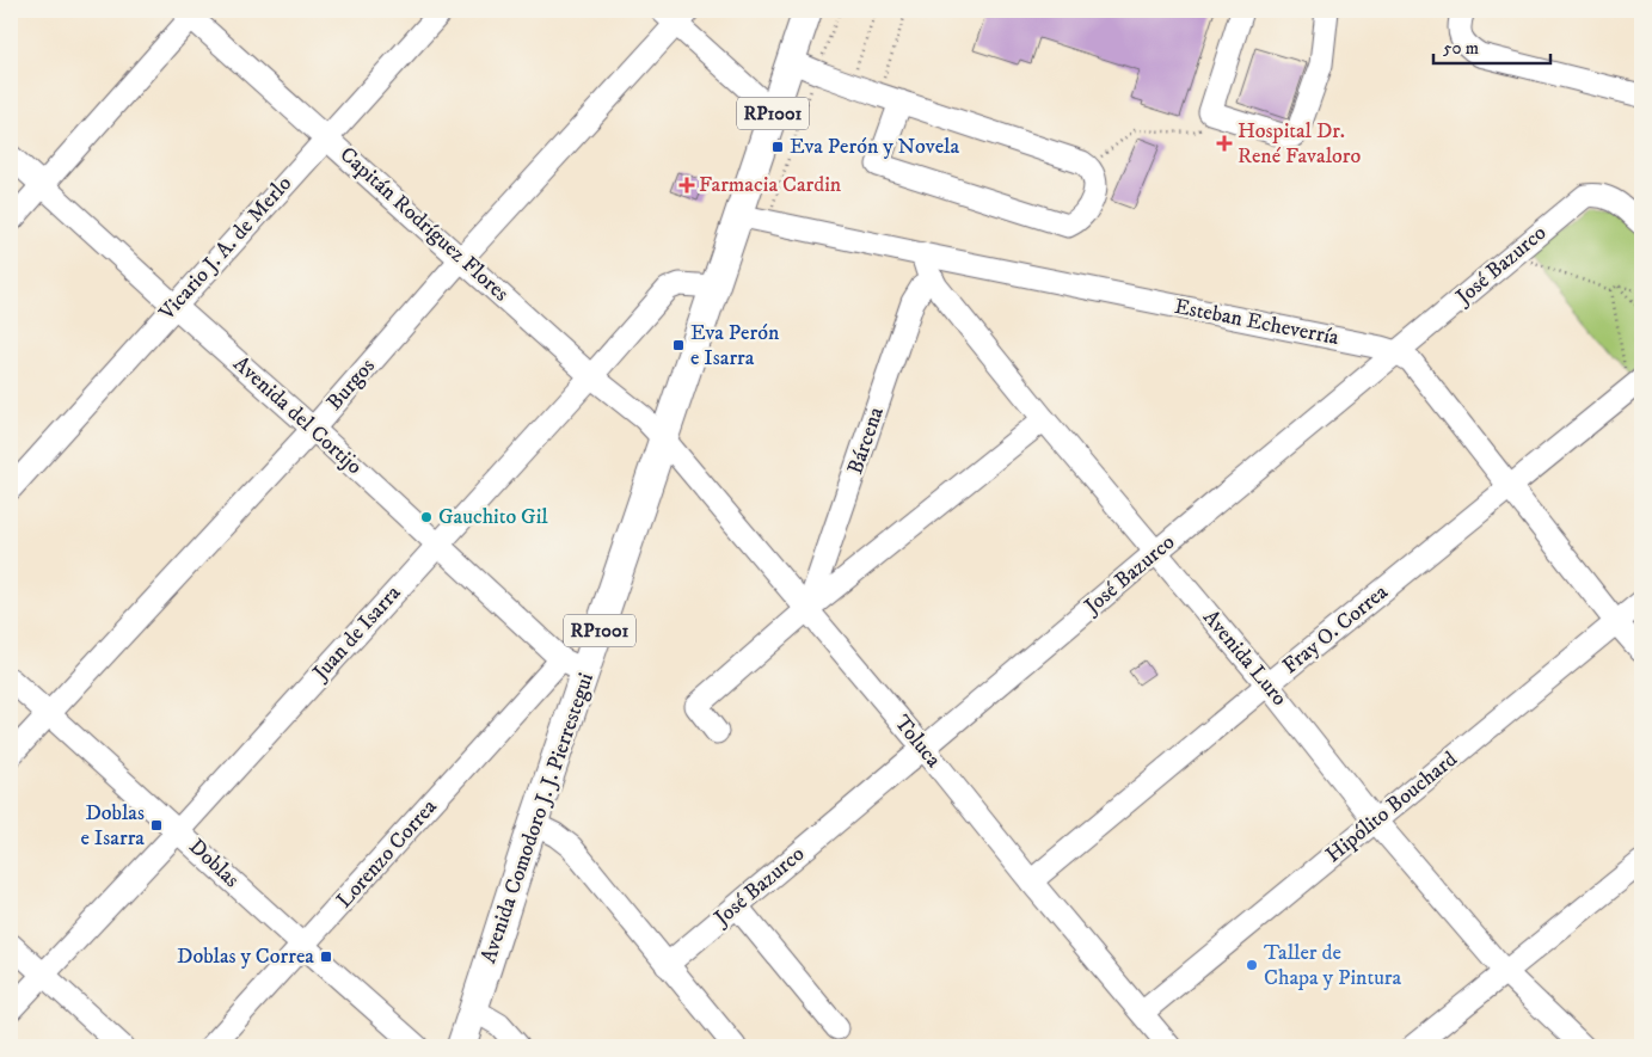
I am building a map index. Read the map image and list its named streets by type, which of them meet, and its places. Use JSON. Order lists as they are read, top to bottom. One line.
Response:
{"streets":{"main road":["RP1001","Avenida Comodoro J. J. Pierrestegui"],"street":["Capitán Rodríguez Flores","Vicario J. A. de Merlo","José Bazurco","Esteban Echeverría","Burgos","Avenida del Cortijo","Bárcena","Fray O. Correa","Juan de Isarra","Avenida Luro","Toluca","Hipólito Bouchard","Lorenzo Correa","Doblas"]},"crossings":[["RP1001","Esteban Echeverría"],["RP1001","Avenida Comodoro J. J. Pierrestegui"],["Capitán Rodríguez Flores","Vicario J. A. de Merlo"],["Capitán Rodríguez Flores","Burgos"],["Capitán Rodríguez Flores","Juan de Isarra"],["Capitán Rodríguez Flores","Toluca"],["Capitán Rodríguez Flores","Avenida Comodoro J. J. Pierrestegui"],["Vicario J. A. de Merlo","Avenida del Cortijo"],["José Bazurco","Esteban Echeverría"],["José Bazurco","Avenida Luro"],["José Bazurco","Toluca"],["Esteban Echeverría","Fray O. Correa"],["Esteban Echeverría","Avenida Luro"],["Esteban Echeverría","Hipólito Bouchard"],["Esteban Echeverría","Avenida Comodoro J. J. Pierrestegui"],["Burgos","Avenida del Cortijo"],["Burgos","Doblas"],["Avenida del Cortijo","Juan de Isarra"],["Avenida del Cortijo","Avenida Comodoro J. J. Pierrestegui"],["Avenida del Cortijo","Lorenzo Correa"],["Bárcena","Avenida Luro"],["Bárcena","Toluca"],["Fray O. Correa","Avenida Luro"],["Fray O. Correa","Toluca"],["Juan de Isarra","Avenida Comodoro J. J. Pierrestegui"],["Juan de Isarra","Doblas"],["Avenida Luro","Hipólito Bouchard"],["Toluca","Hipólito Bouchard"],["Toluca","Avenida Comodoro J. J. Pierrestegui"],["Avenida Comodoro J. J. Pierrestegui","Lorenzo Correa"],["Lorenzo Correa","Doblas"]],"places":{"health":["Hospital Dr. René Favaloro","Farmacia Cardin"],"transit":["Eva Perón y Novela","Eva Perón e Isarra","Doblas e Isarra","Doblas y Correa"],"other":["Gauchito Gil","Taller de Chapa y Pintura"]},"scale_bar":"50 m"}
